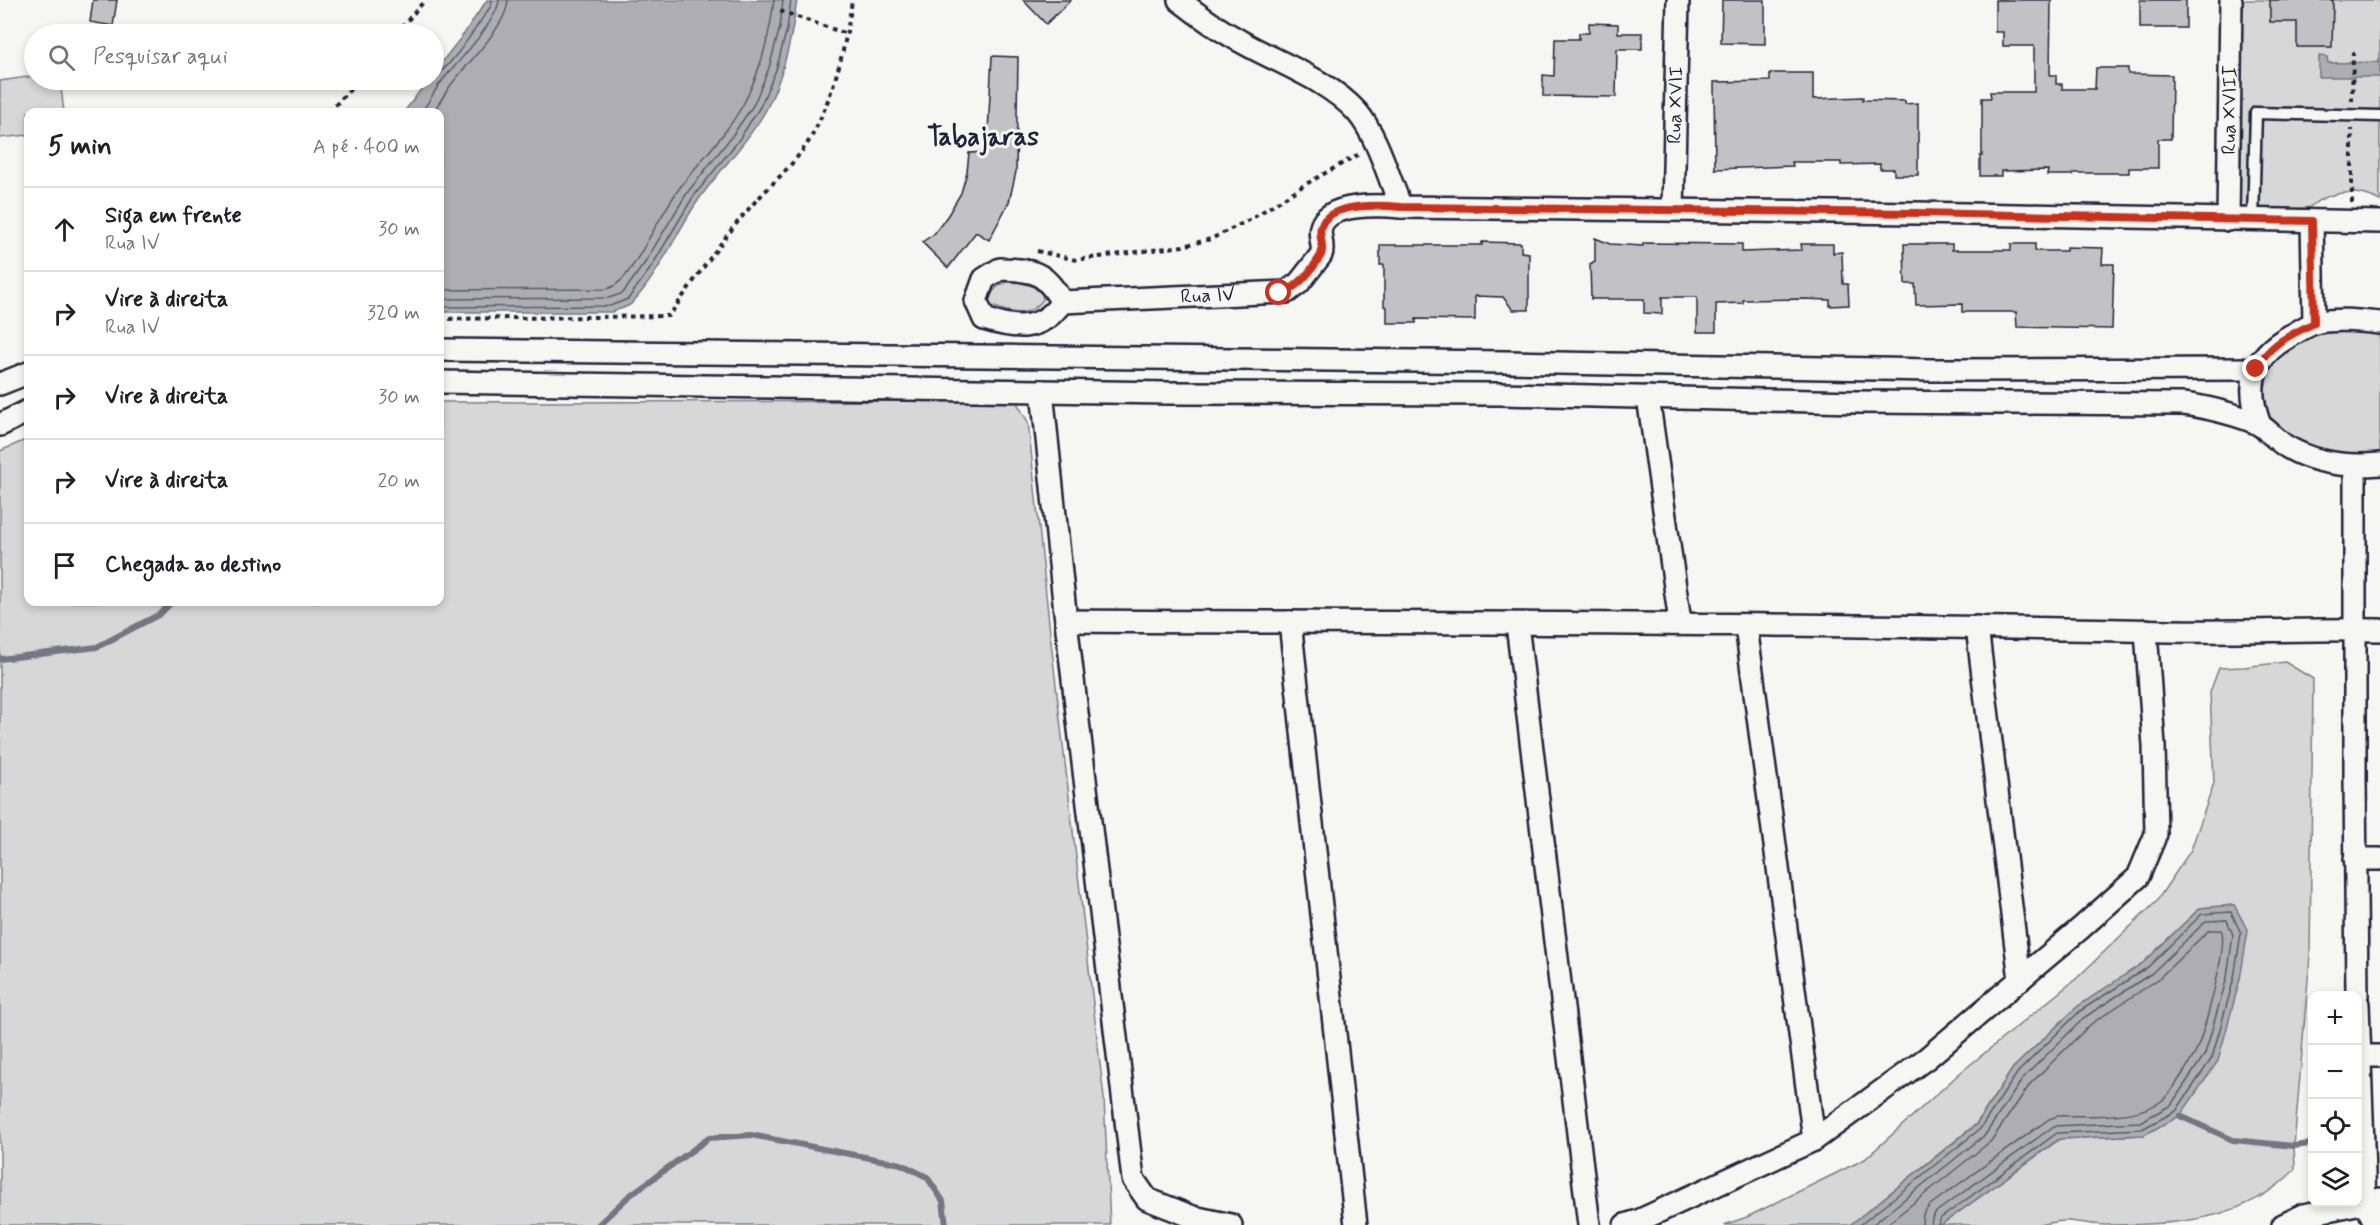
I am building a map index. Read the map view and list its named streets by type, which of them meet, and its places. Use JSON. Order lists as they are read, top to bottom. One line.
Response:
{"streets":{"street":["Rua XVII","Rua XVIII","Rua IV"]},"crossings":[["Rua XVII","Rua IV"],["Rua XVIII","Rua IV"]],"districts":["Tabajaras"],"page":{"search":"Pesquisar aqui","heading":["5 min","A pé · 400 m"],"list":[["Siga em frente","Rua IV","30 m"],["Vire à direita","Rua IV","320 m"],["Vire à direita","30 m"],["Vire à direita","20 m"],"Chegada ao destino"],"map_buttons":["+","−"]}}
